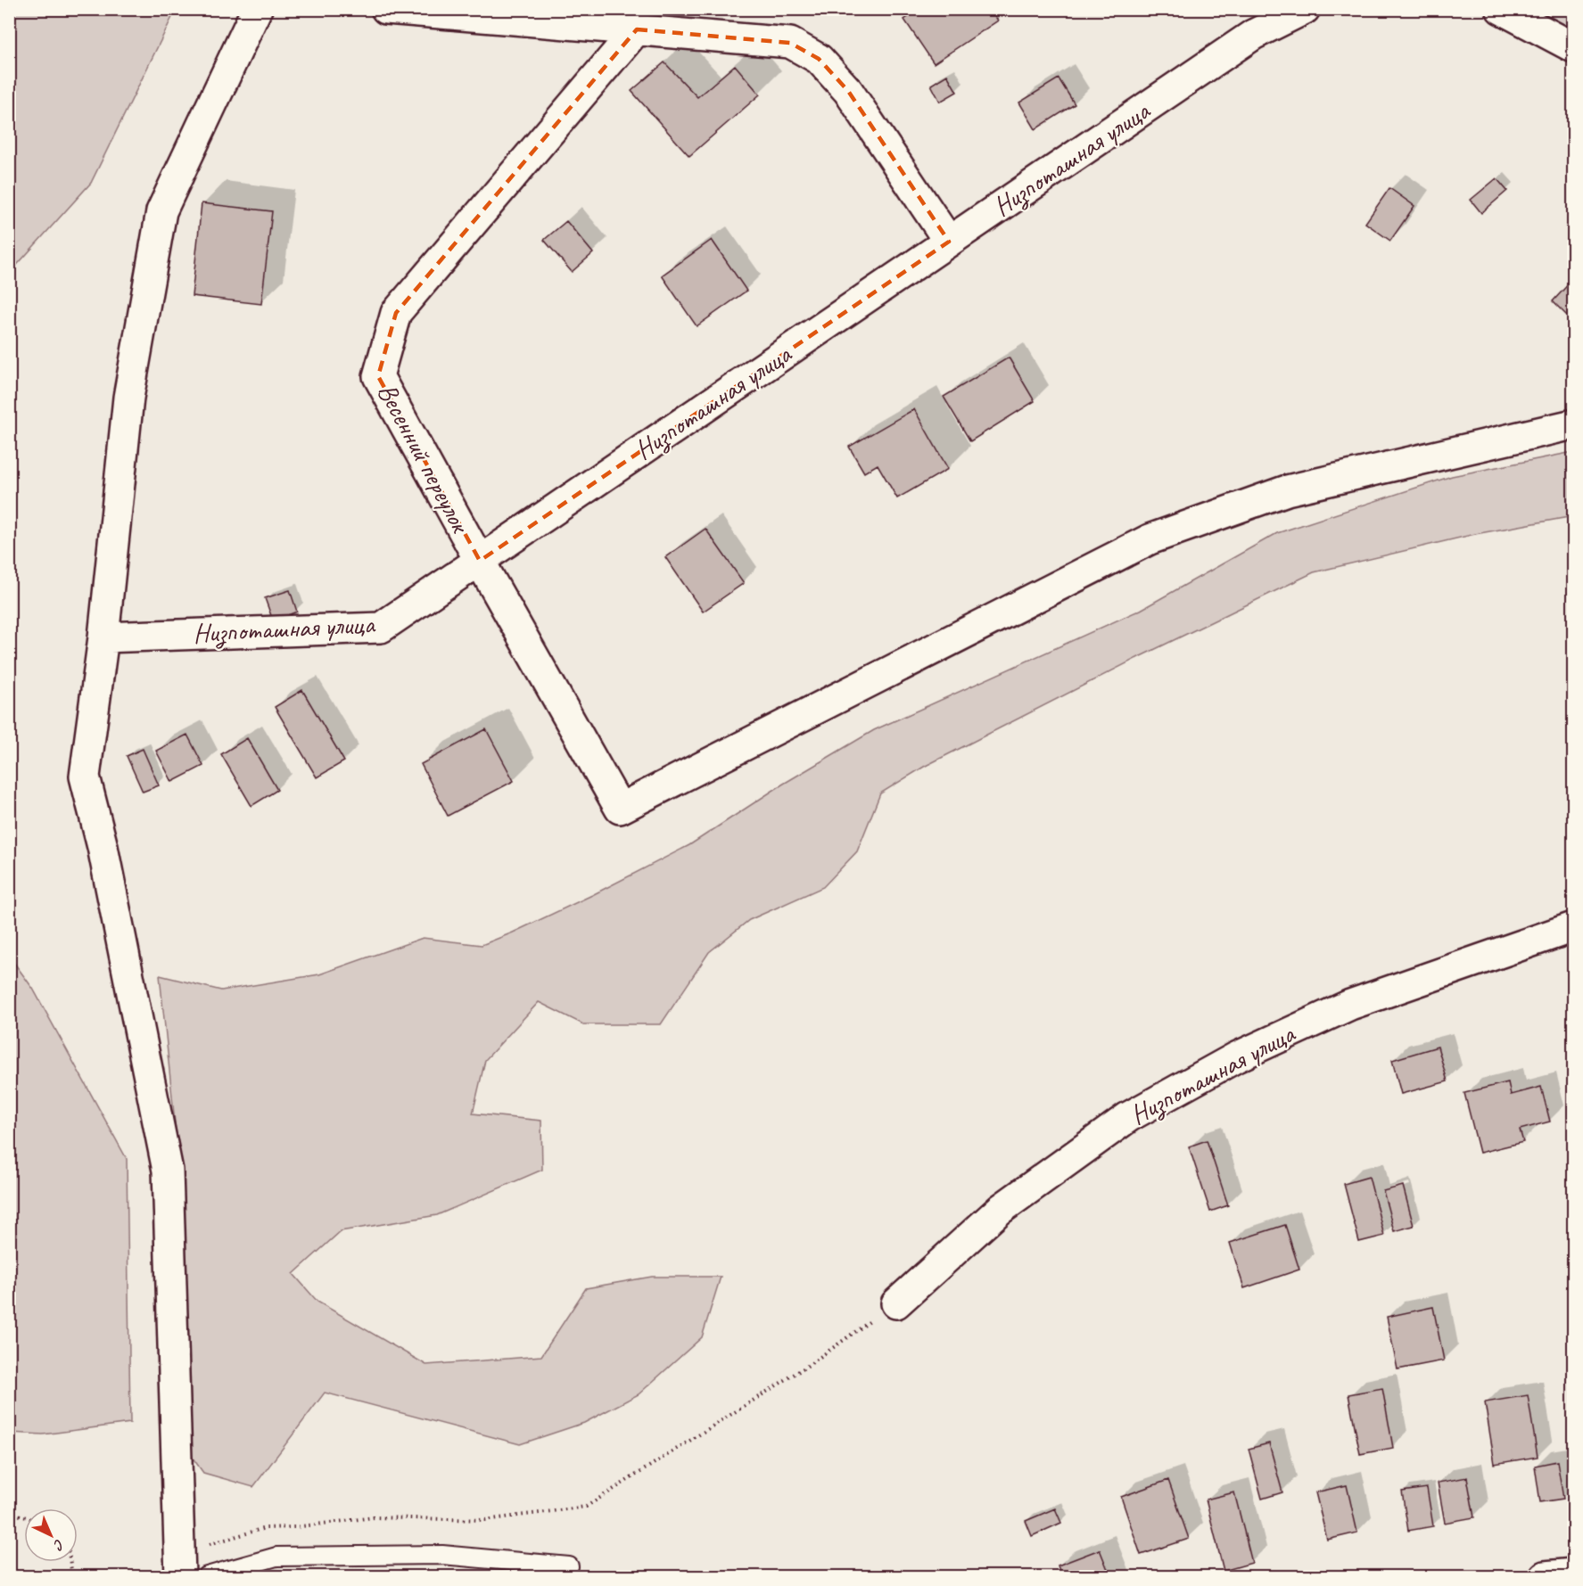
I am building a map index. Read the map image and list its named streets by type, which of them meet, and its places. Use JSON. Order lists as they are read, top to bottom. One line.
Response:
{"streets":{"street":["Низпоташная улица","Весенний переулок"]},"crossings":[["Низпоташная улица","Весенний переулок"]],"north":"bottom right"}
